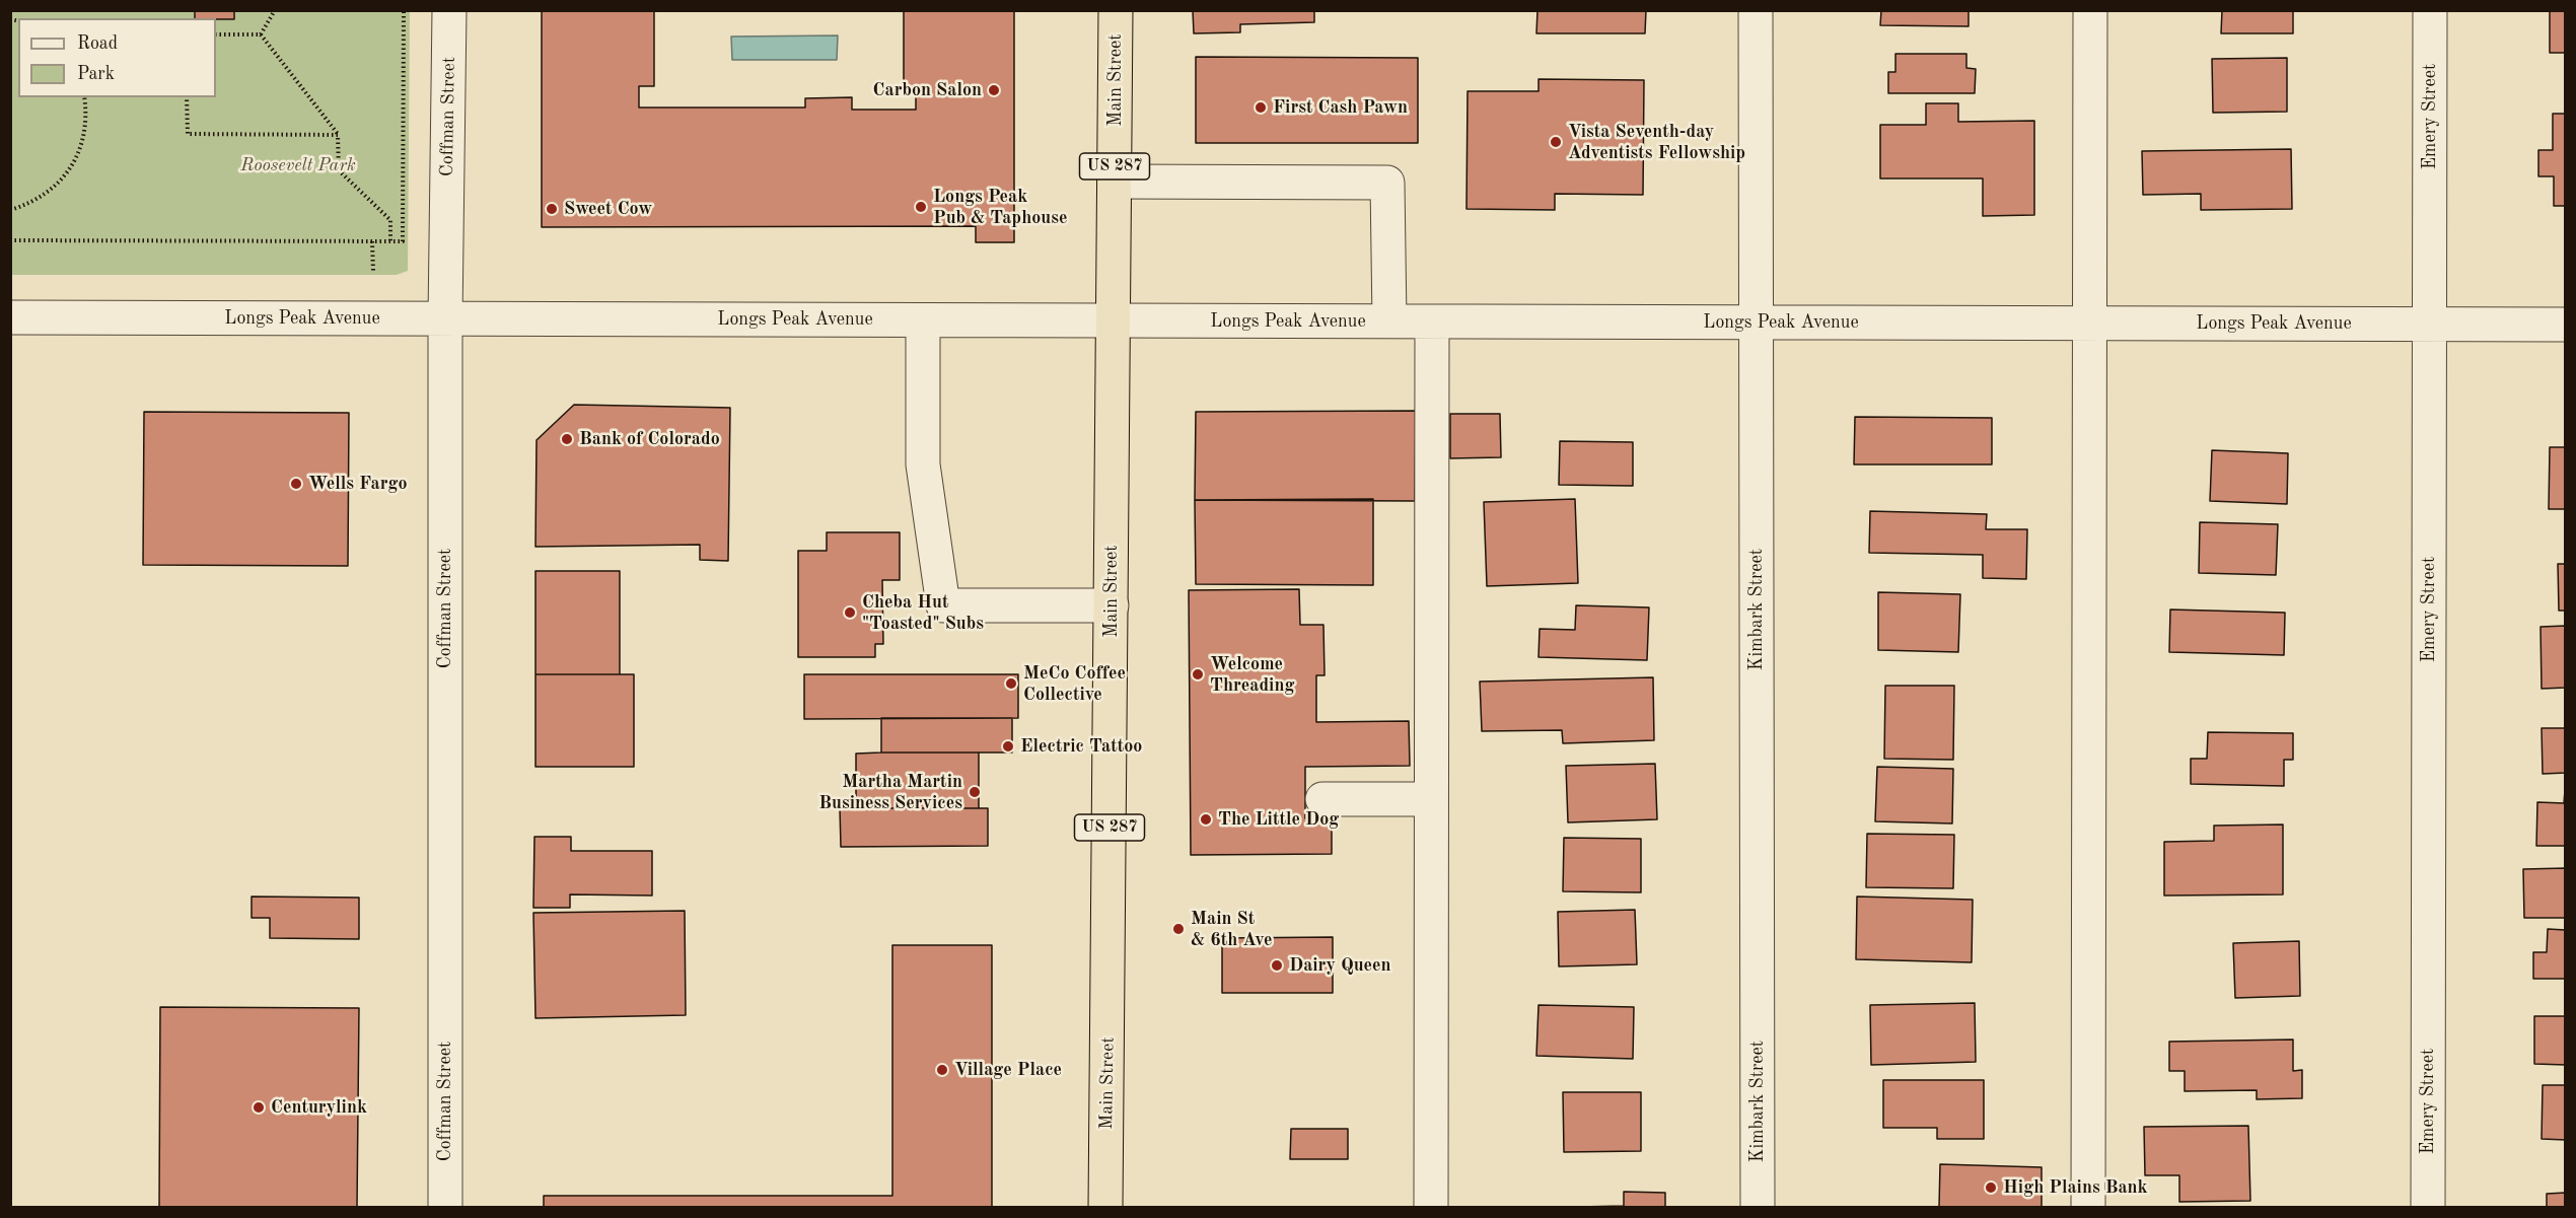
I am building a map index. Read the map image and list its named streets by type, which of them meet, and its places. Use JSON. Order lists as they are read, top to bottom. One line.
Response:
{"streets":{"highway":["Main Street","US 287"],"street":["Coffman Street","Emery Street","Longs Peak Avenue","Kimbark Street"]},"crossings":[["Main Street","Longs Peak Avenue"],["Coffman Street","Longs Peak Avenue"],["Emery Street","Longs Peak Avenue"],["Longs Peak Avenue","Kimbark Street"]],"parks":["Roosevelt Park"],"places":["Carbon Salon","First Cash Pawn","Vista Seventh-day Adventists Fellowship","Longs Peak Pub & Taphouse","Sweet Cow","Bank of Colorado","Wells Fargo","Cheba Hut \"Toasted\" Subs","Welcome Threading","MeCo Coffee Collective","Electric Tattoo","Martha Martin Business Services","The Little Dog","Main St & 6th Ave","Dairy Queen","Village Place","Centurylink","High Plains Bank"],"legend":["Road","Park"]}
